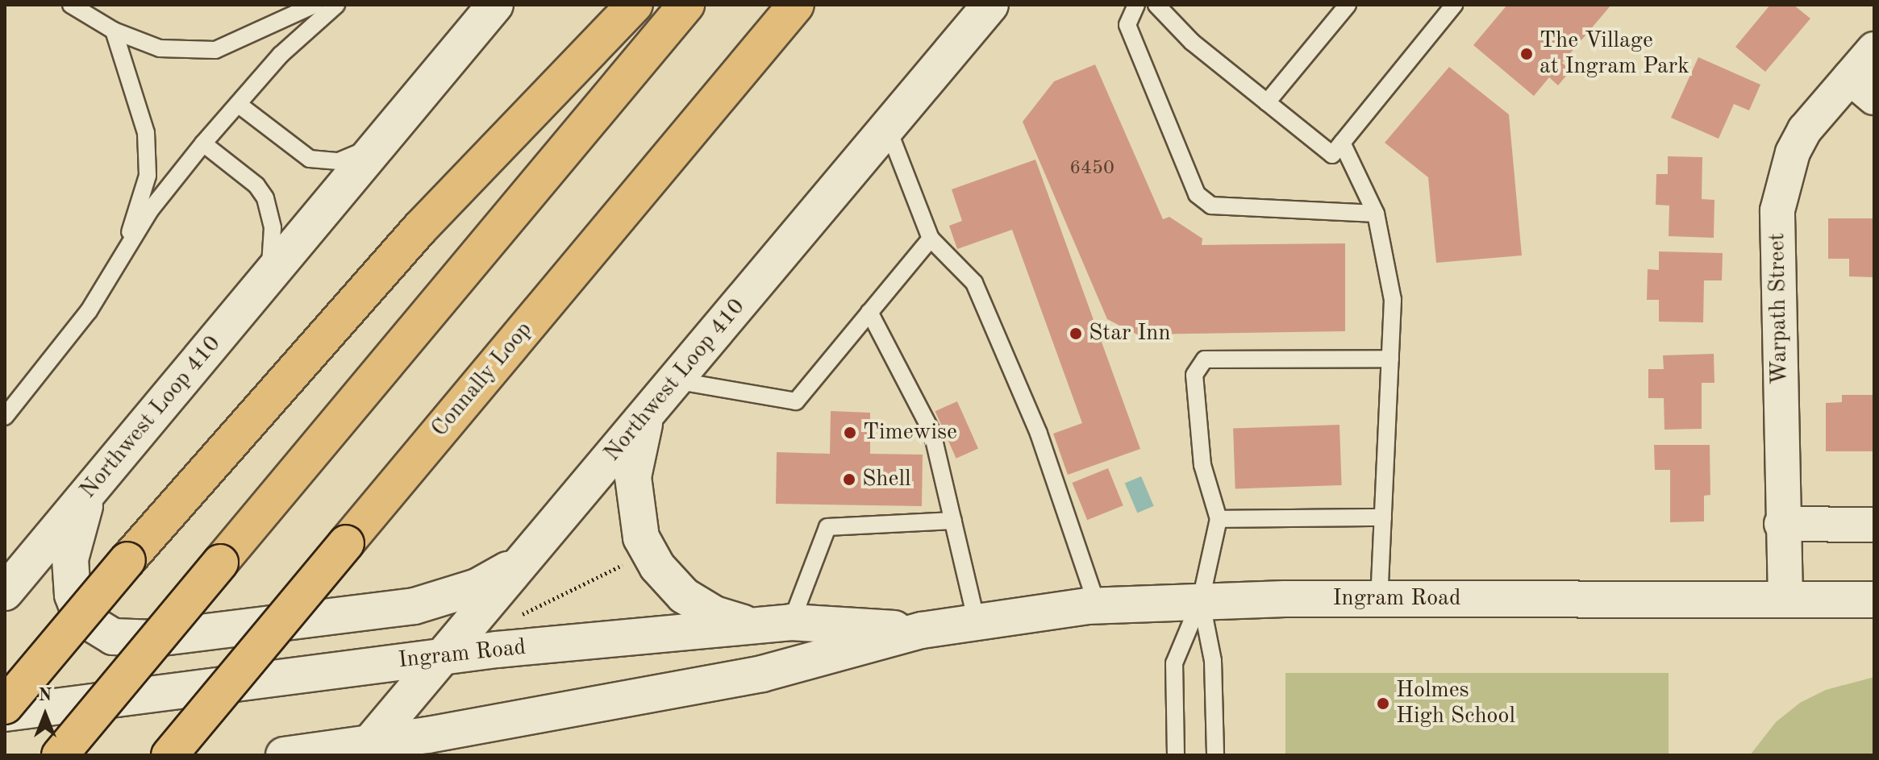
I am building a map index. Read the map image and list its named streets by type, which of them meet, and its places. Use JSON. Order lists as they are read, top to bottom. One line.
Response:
{"streets":{"highway":["Connally Loop"],"main road":["Northwest Loop 410","Ingram Road"],"street":["Warpath Street"]},"crossings":[["Warpath Street","Ingram Road"],["Northwest Loop 410","Ingram Road"]],"places":["The Village at Ingram Park","Star Inn","Timewise","Shell","Holmes High School"],"house_numbers":["6450"],"north":"top"}
